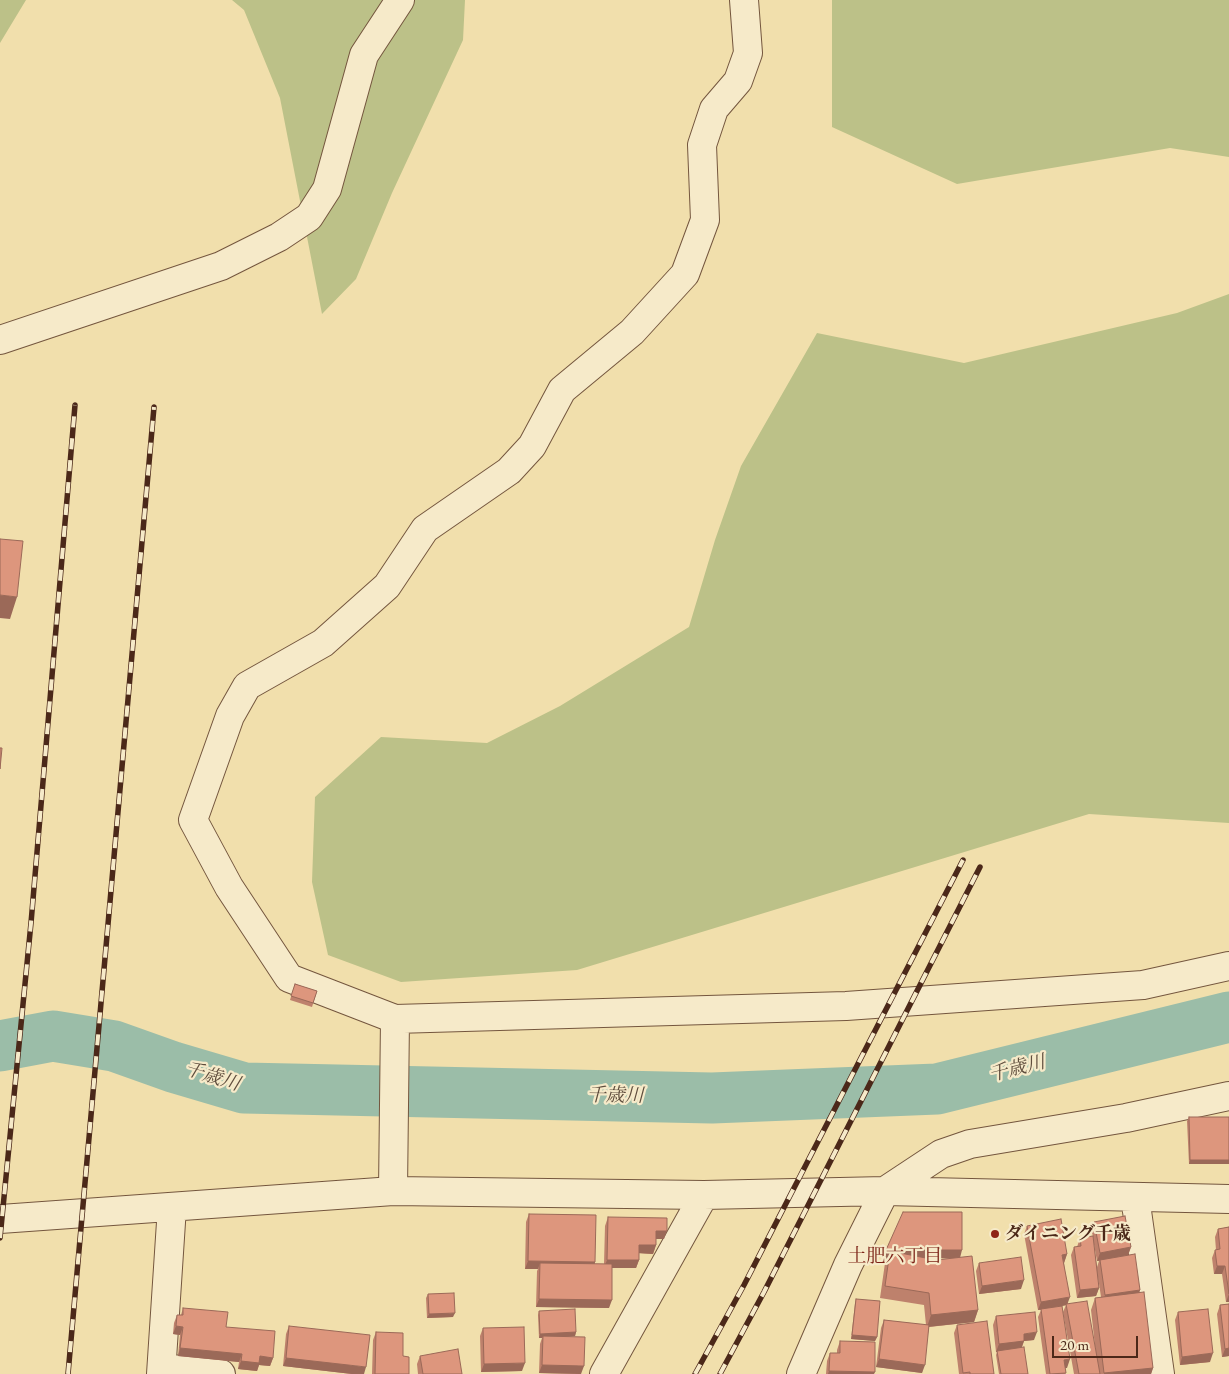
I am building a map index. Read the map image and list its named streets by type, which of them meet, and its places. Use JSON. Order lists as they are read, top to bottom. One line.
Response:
{"districts":["土肥六丁目"],"water":["千歳川"],"places":["ダイニング千歳"],"scale_bar":"20 m"}
